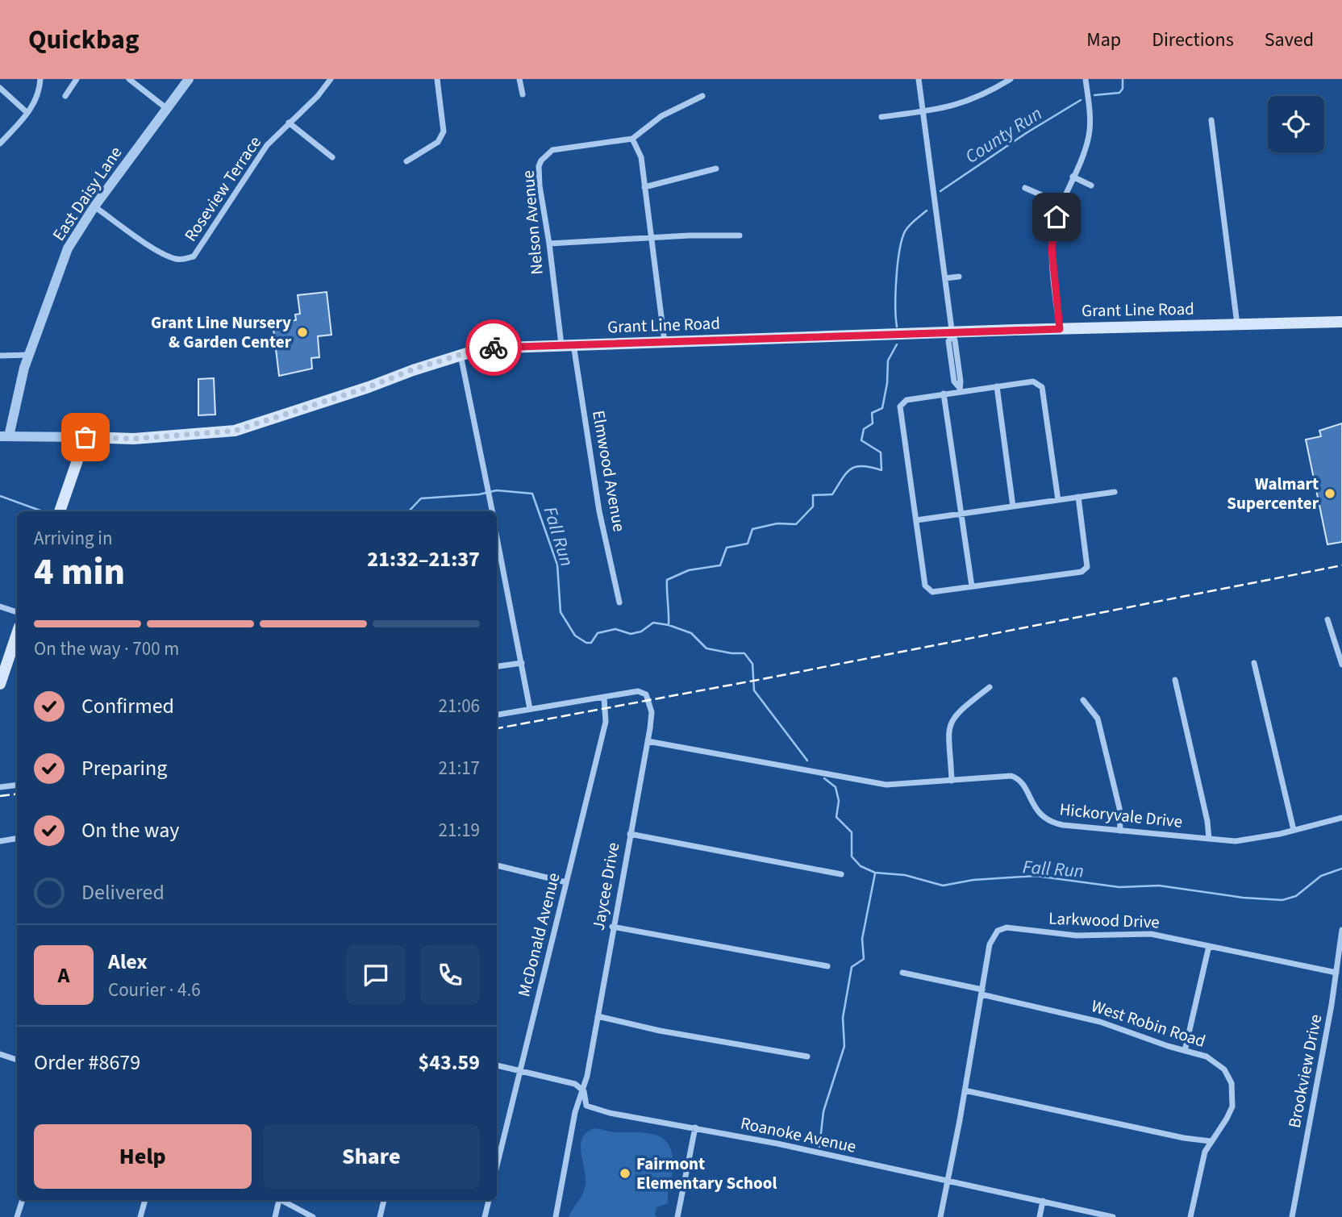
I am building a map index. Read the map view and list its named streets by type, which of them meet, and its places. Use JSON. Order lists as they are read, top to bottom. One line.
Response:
{"streets":{"main road":["Grant Line Road"],"street":["Roseview Terrace","East Daisy Lane","Nelson Avenue","Elmwood Avenue","Hickoryvale Drive","Jaycee Drive","Larkwood Drive","McDonald Avenue","West Robin Road","Brookview Drive","Roanoke Avenue"]},"crossings":[["Roseview Terrace","East Daisy Lane"],["East Daisy Lane","Grant Line Road"],["Nelson Avenue","Grant Line Road"],["Grant Line Road","Elmwood Avenue"],["Hickoryvale Drive","Jaycee Drive"],["Jaycee Drive","McDonald Avenue"],["Jaycee Drive","Roanoke Avenue"],["Larkwood Drive","West Robin Road"],["Larkwood Drive","Brookview Drive"]],"water":["County Run","Fall Run"],"places":["Grant Line Nursery & Garden Center","Walmart Supercenter","Fairmont Elementary School"],"page":{"header":"Quickbag","nav":["Map","Directions","Saved"],"heading":["4 min","Arriving in","21:32–21:37"],"panel":["Alex","Courier · 4.6","Order #8679","$43.59"],"bar":"On the way · 700 m","list":[["Confirmed","21:06"],["Preparing","21:17"],["On the way","21:19"],"Delivered"],"round":"A","buttons":["Help","Share"]}}
